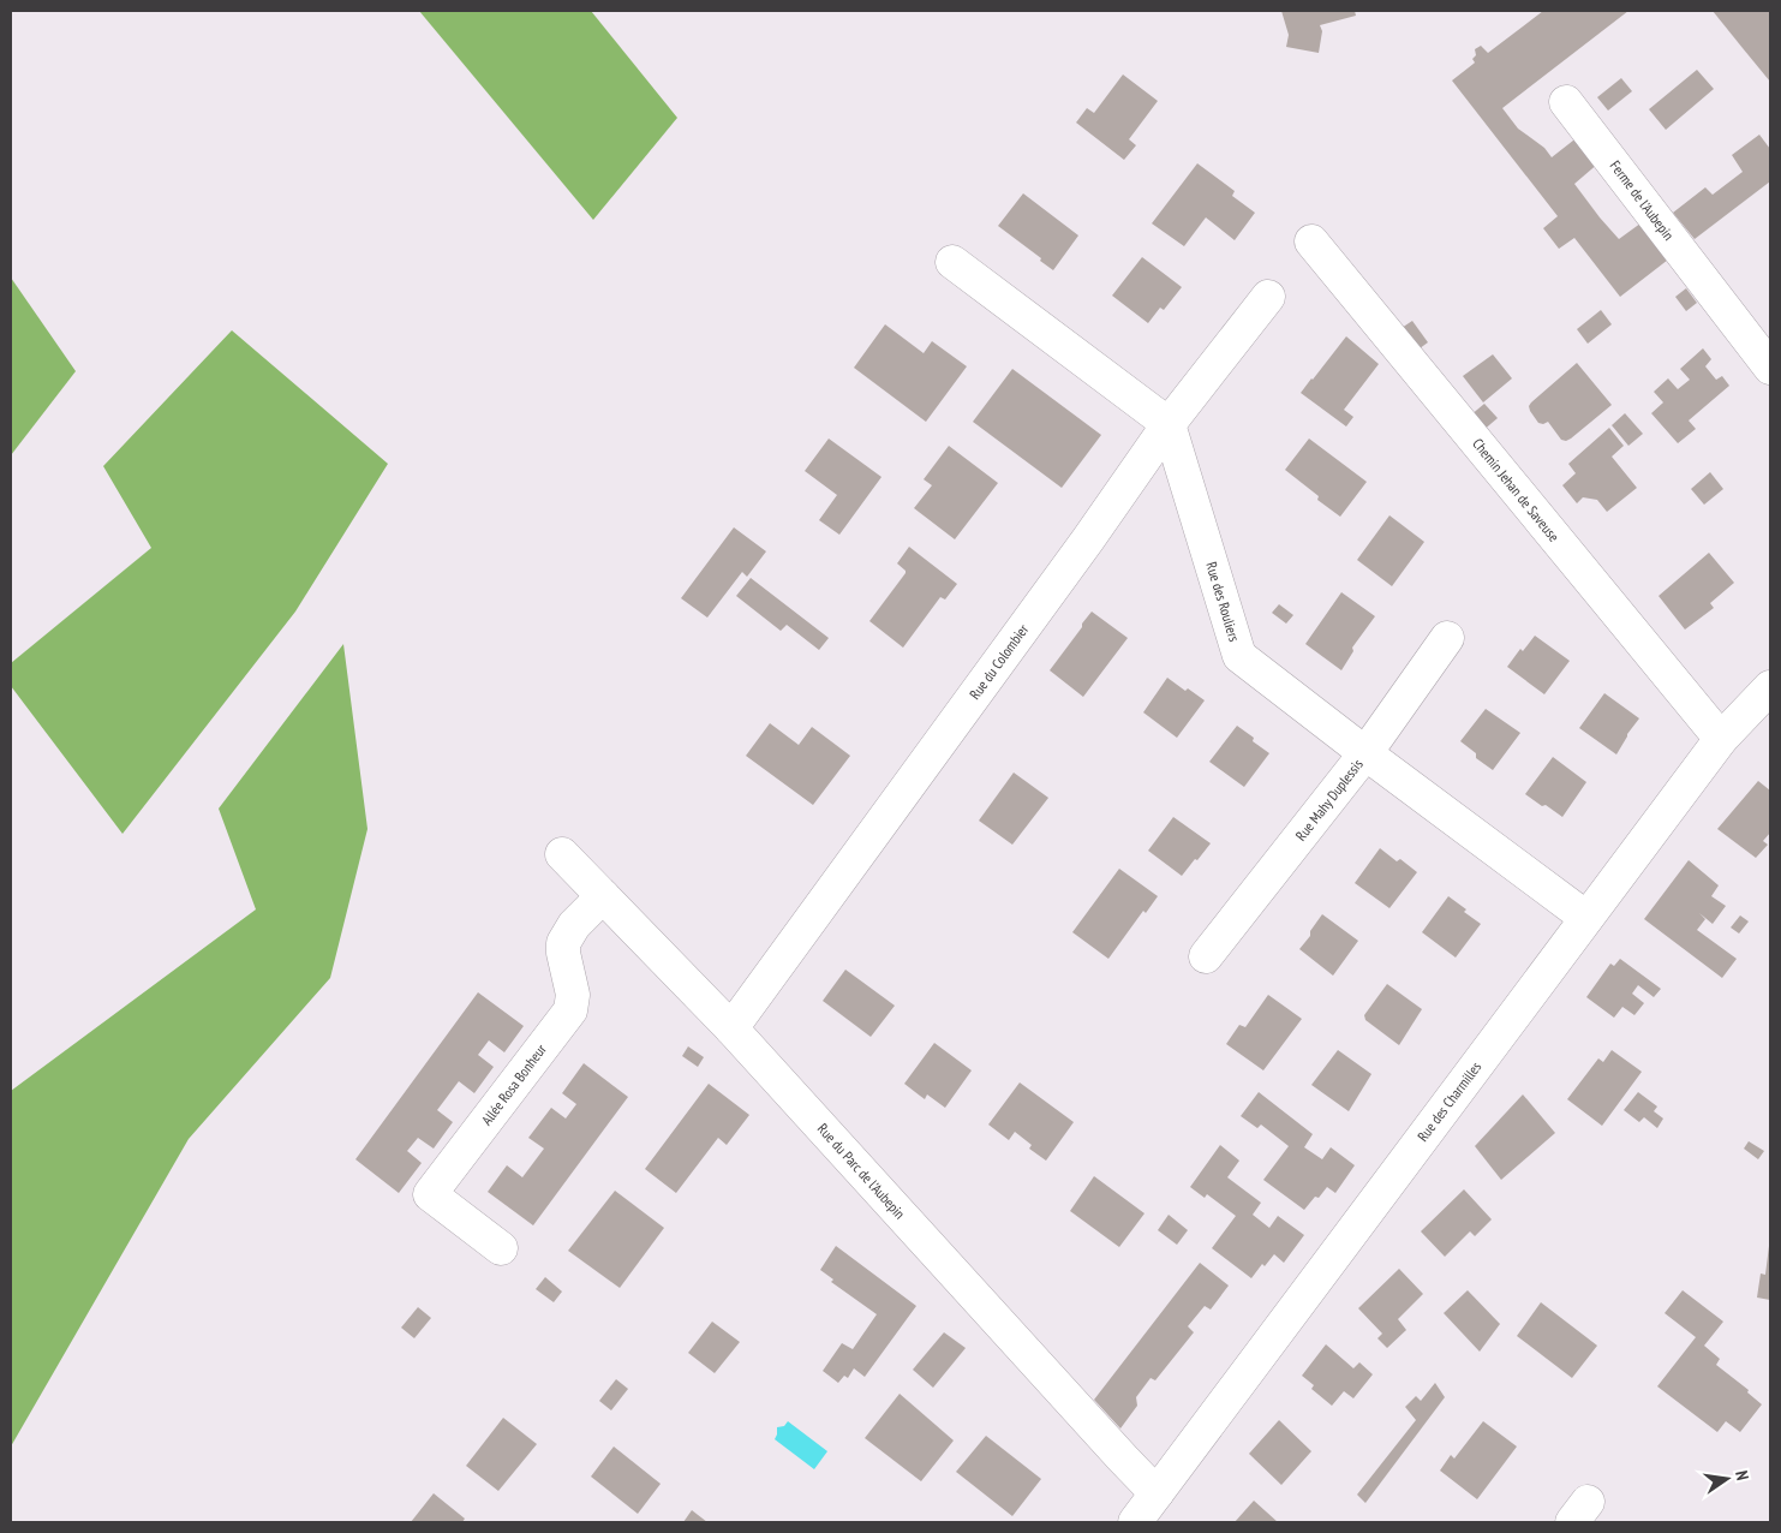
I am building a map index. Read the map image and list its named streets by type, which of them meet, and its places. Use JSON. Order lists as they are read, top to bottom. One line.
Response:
{"streets":{"street":["Ferme de l'Aubepin","Chemin Jehan de Saveuse","Rue des Rouliers","Rue du Colombier","Rue Mahy Duplessis","Allée Rosa Bonheur","Rue des Charmilles","Rue du Parc de l'Aubepin"]},"crossings":[["Chemin Jehan de Saveuse","Rue des Charmilles"],["Rue des Rouliers","Rue du Colombier"],["Rue des Rouliers","Rue Mahy Duplessis"],["Rue des Rouliers","Rue des Charmilles"],["Rue du Colombier","Rue du Parc de l'Aubepin"],["Allée Rosa Bonheur","Rue du Parc de l'Aubepin"],["Rue des Charmilles","Rue du Parc de l'Aubepin"]],"north":"right"}
